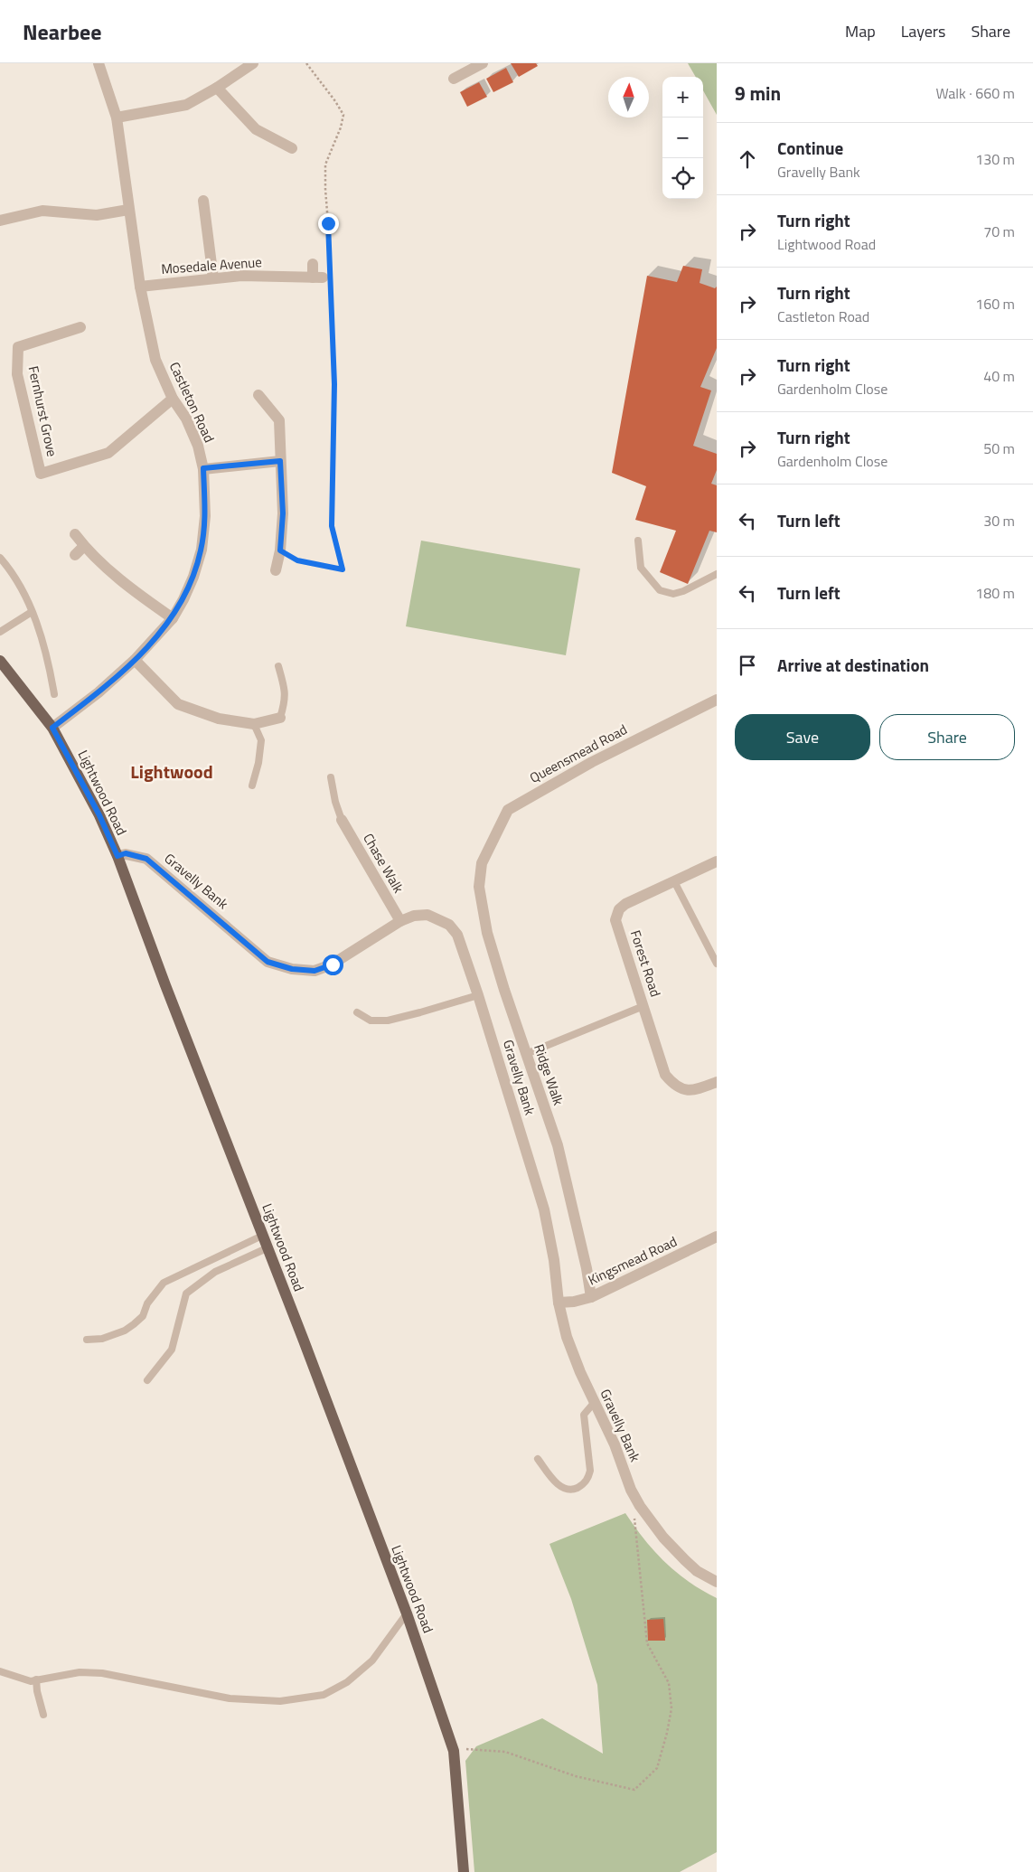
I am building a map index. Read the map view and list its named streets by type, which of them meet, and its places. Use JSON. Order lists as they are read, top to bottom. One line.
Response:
{"streets":{"main road":["Lightwood Road"],"street":["Mosedale Avenue","Castleton Road","Fernhurst Grove","Queensmead Road","Chase Walk","Gravelly Bank","Forest Road","Ridge Walk","Kingsmead Road"]},"crossings":[["Mosedale Avenue","Castleton Road"],["Castleton Road","Fernhurst Grove"],["Castleton Road","Lightwood Road"],["Queensmead Road","Ridge Walk"],["Lightwood Road","Gravelly Bank"],["Chase Walk","Gravelly Bank"],["Gravelly Bank","Kingsmead Road"],["Ridge Walk","Kingsmead Road"]],"districts":["Lightwood"],"north":"top","page":{"header":"Nearbee","nav":["Map","Layers","Share"],"heading":["9 min","Walk · 660 m"],"map_buttons":["+","−"],"list":[["Continue","Gravelly Bank","130 m"],["Turn right","Lightwood Road","70 m"],["Turn right","Castleton Road","160 m"],["Turn right","Gardenholm Close","40 m"],["Turn right","Gardenholm Close","50 m"],["Turn left","30 m"],["Turn left","180 m"],"Arrive at destination"],"buttons":["Save","Share"]}}
